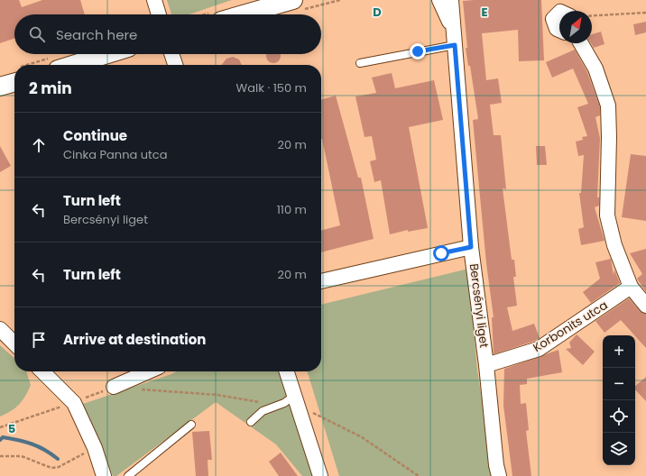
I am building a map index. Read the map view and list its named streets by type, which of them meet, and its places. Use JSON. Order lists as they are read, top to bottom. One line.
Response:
{"streets":{"street":["Bercsényi liget","Korbonits utca"]},"crossings":[["Bercsényi liget","Korbonits utca"]],"north":"top right","page":{"search":"Search here","heading":["2 min","Walk · 150 m"],"list":[["Continue","Cinka Panna utca","20 m"],["Turn left","Bercsényi liget","110 m"],["Turn left","20 m"],"Arrive at destination"],"map_buttons":["+","−"]},"grid":{"columns":["D","E"],"rows":["5"]}}
